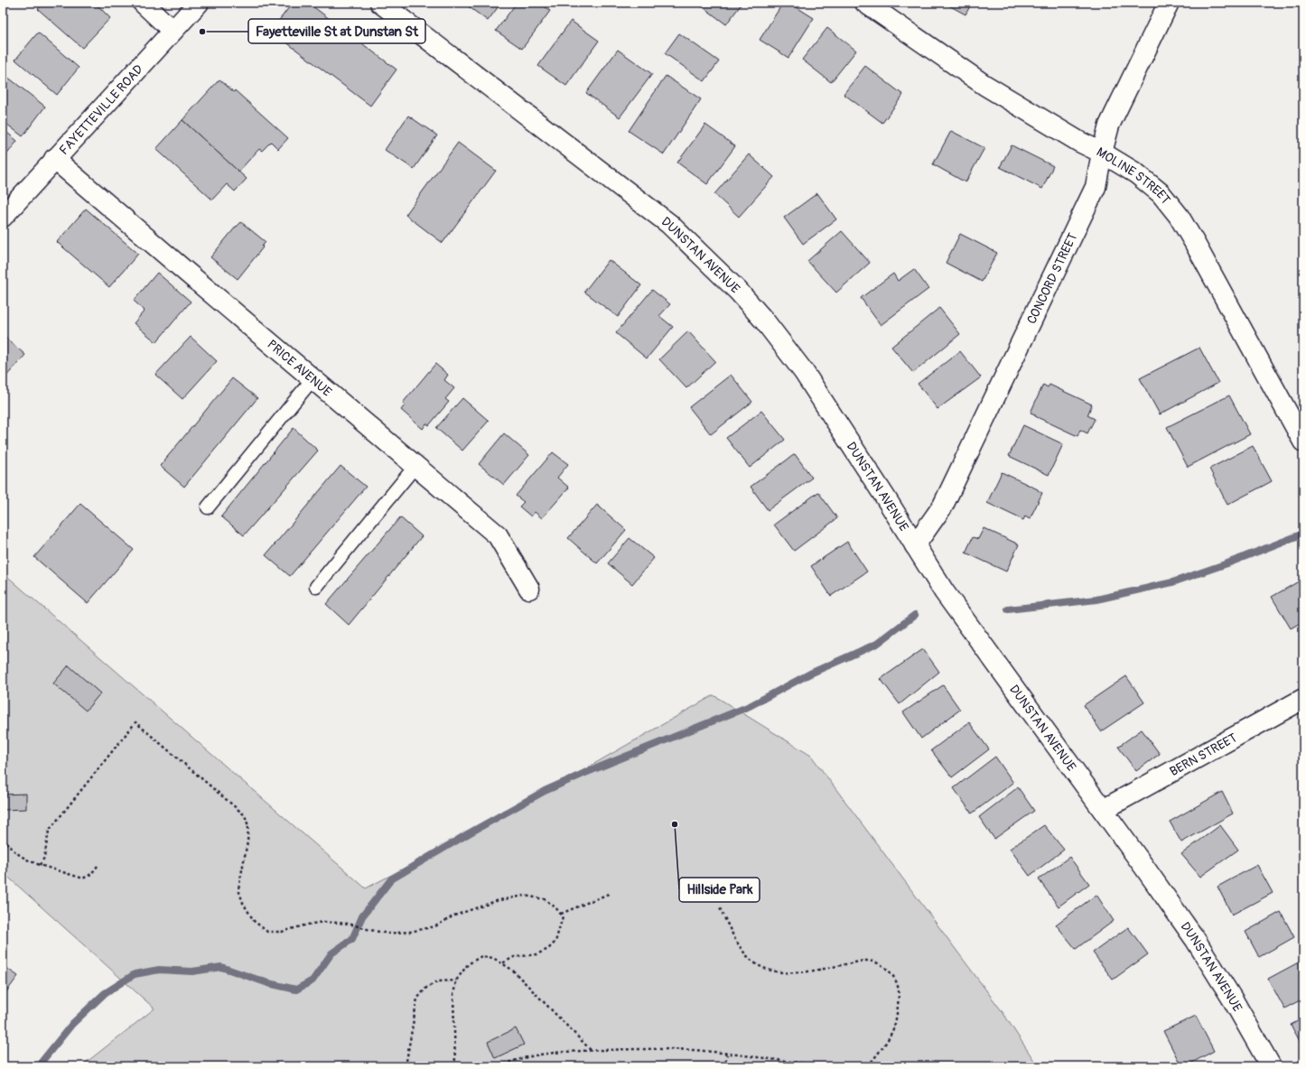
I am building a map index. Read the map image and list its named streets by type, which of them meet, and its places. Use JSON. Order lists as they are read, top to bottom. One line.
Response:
{"streets":{"street":["FAYETTEVILLE ROAD","MOLINE STREET","DUNSTAN AVENUE","CONCORD STREET","PRICE AVENUE","BERN STREET"]},"crossings":[["FAYETTEVILLE ROAD","PRICE AVENUE"],["MOLINE STREET","CONCORD STREET"],["DUNSTAN AVENUE","CONCORD STREET"],["DUNSTAN AVENUE","BERN STREET"]],"places":["Fayetteville St at Dunstan St","Hillside Park"]}
